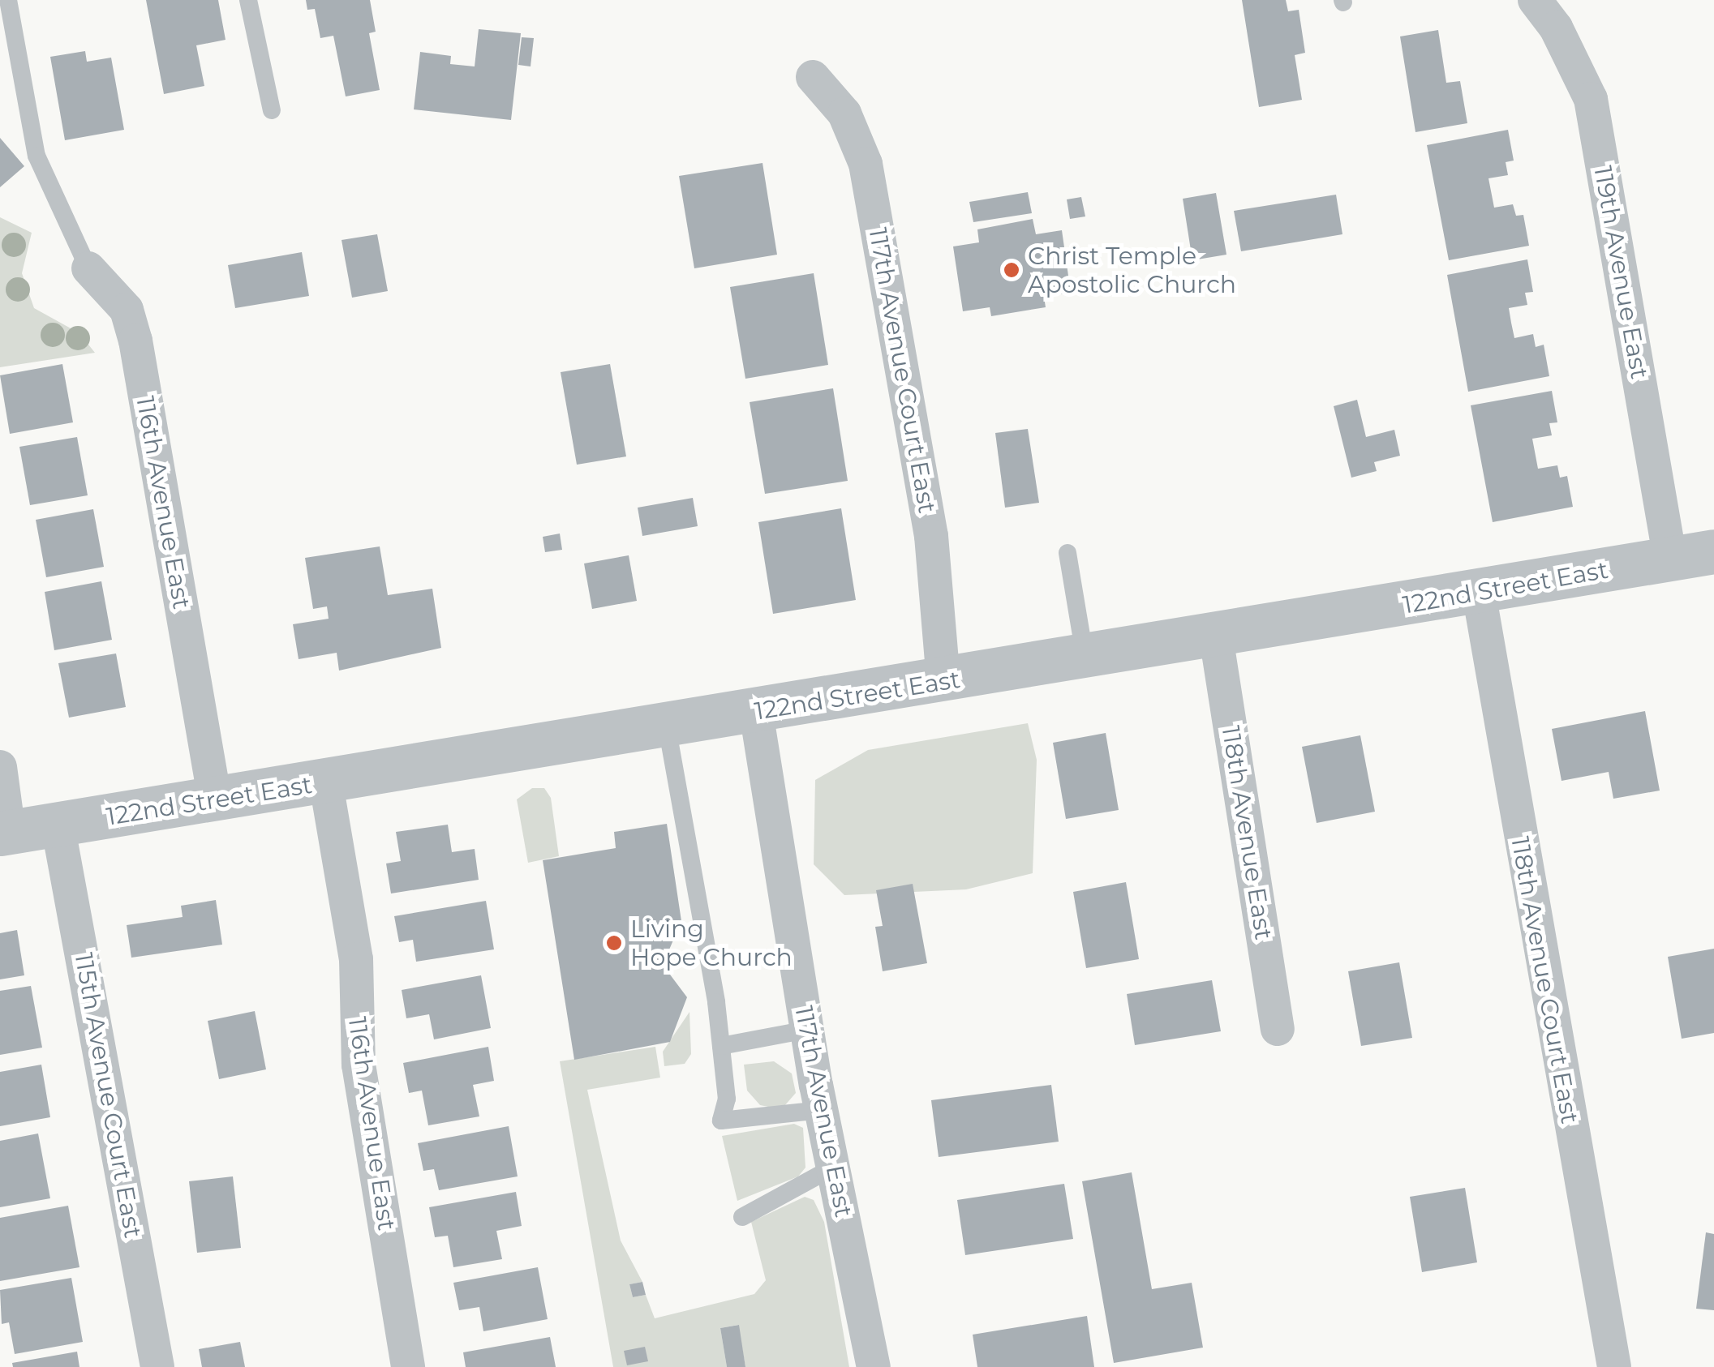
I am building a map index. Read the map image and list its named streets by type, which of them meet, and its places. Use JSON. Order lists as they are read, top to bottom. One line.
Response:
{"streets":{"street":["119th Avenue East","117th Avenue Court East","116th Avenue East","122nd Street East","118th Avenue East","118th Avenue Court East","115th Avenue Court East","117th Avenue East"]},"crossings":[["119th Avenue East","122nd Street East"],["117th Avenue Court East","122nd Street East"],["116th Avenue East","122nd Street East"],["122nd Street East","118th Avenue East"],["122nd Street East","118th Avenue Court East"],["122nd Street East","115th Avenue Court East"],["122nd Street East","117th Avenue East"]],"places":["Christ Temple Apostolic Church","Living Hope Church"]}
